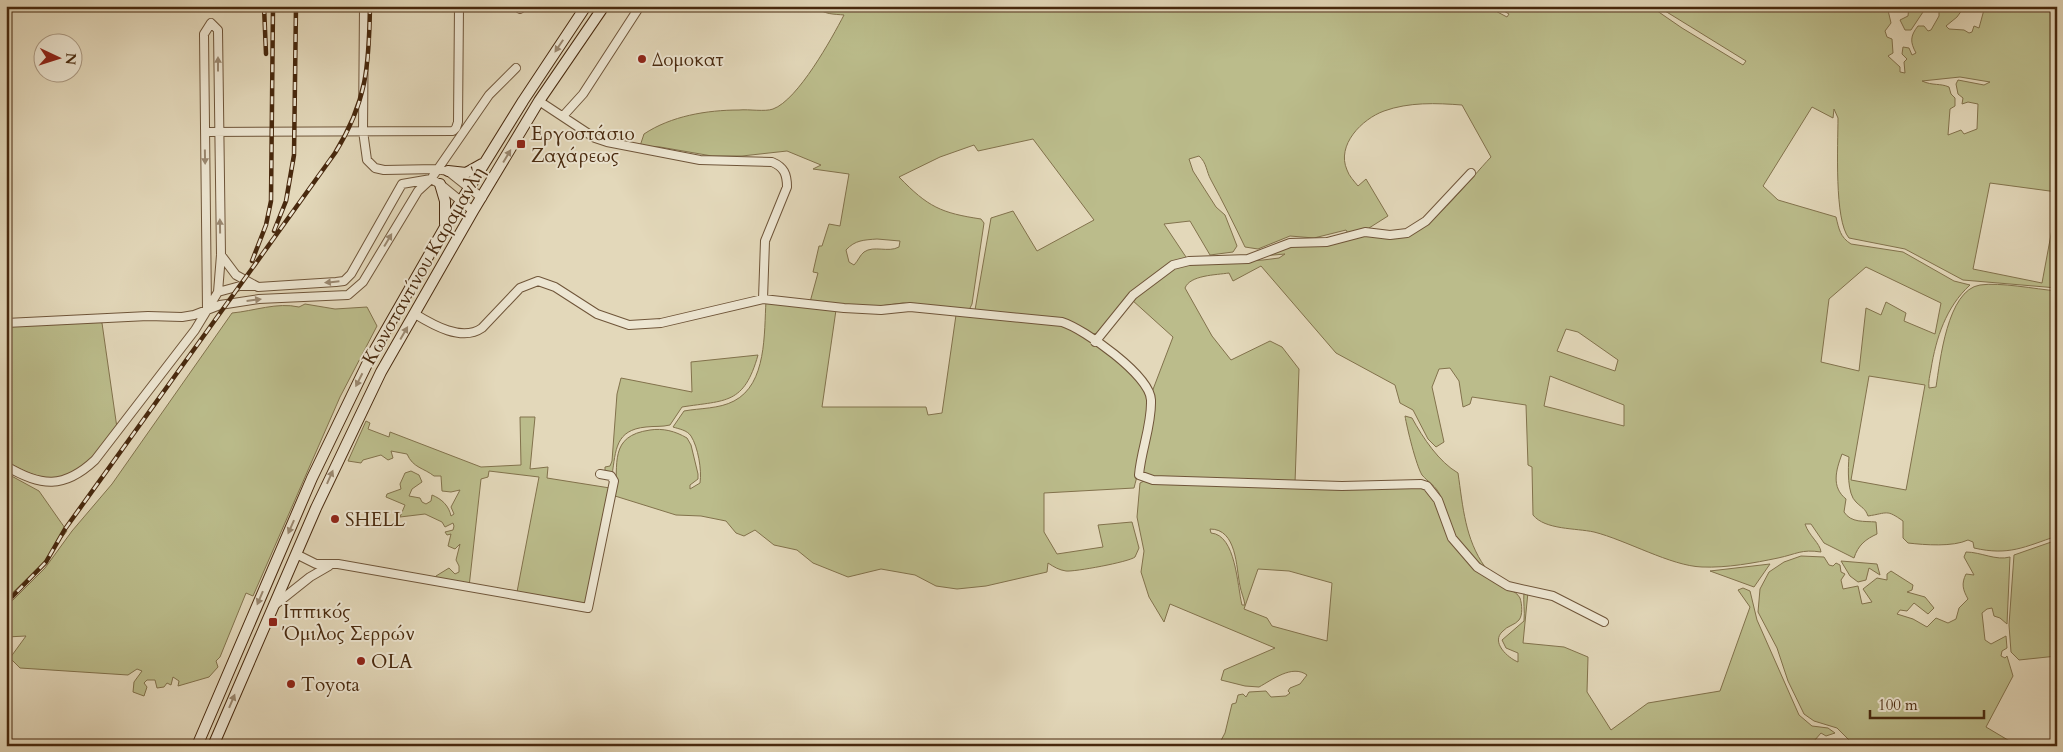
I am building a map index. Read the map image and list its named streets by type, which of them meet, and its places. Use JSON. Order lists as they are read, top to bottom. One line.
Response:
{"streets":{"main road":["Κωνσταντίνου Καραμανλή"]},"places":{"other":["Δομοκατ","SHELL","OLA","Toyota"],"transit":["Εργοστάσιο Ζαχάρεως","Ιππικός Όμιλος Σερρών"]},"scale_bar":"100 m","north":"right"}
